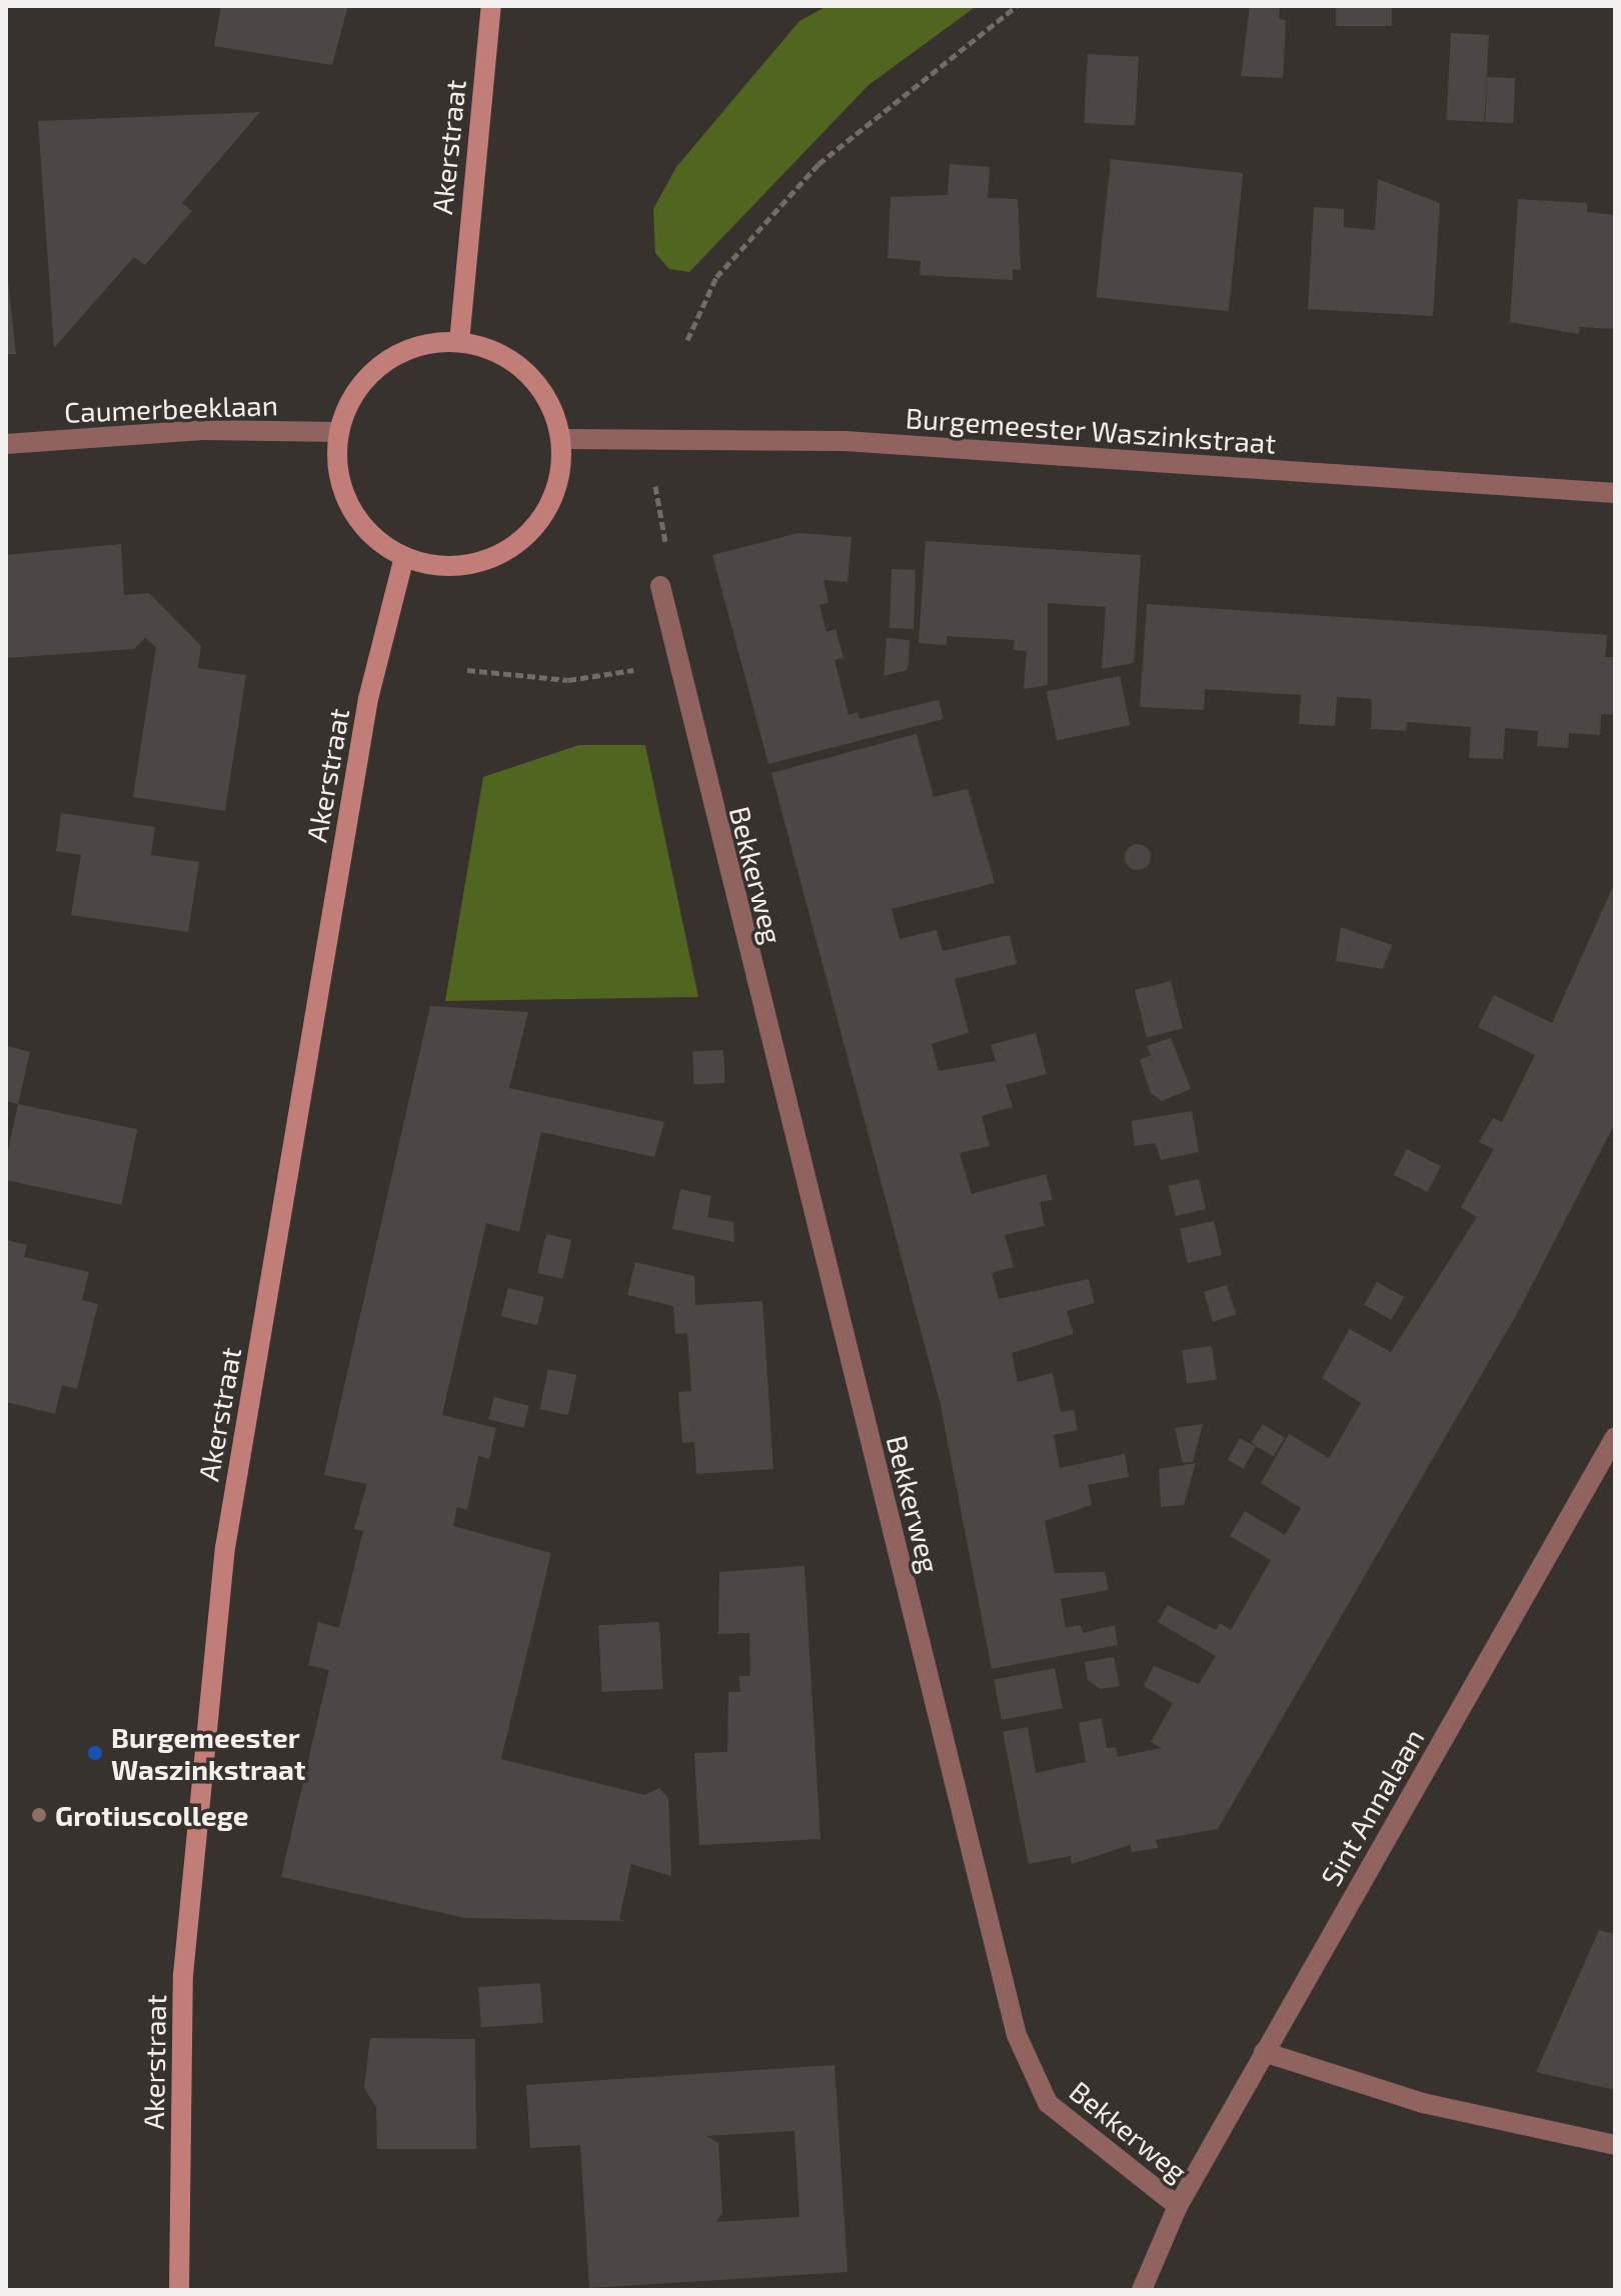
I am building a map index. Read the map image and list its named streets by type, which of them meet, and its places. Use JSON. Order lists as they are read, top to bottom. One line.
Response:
{"streets":{"street":["Akerstraat","Caumerbeeklaan","Burgemeester Waszinkstraat","Bekkerweg","Sint Annalaan"]},"crossings":[["Akerstraat","Caumerbeeklaan"],["Akerstraat","Burgemeester Waszinkstraat"],["Caumerbeeklaan","Burgemeester Waszinkstraat"],["Bekkerweg","Sint Annalaan"]],"places":["Burgemeester Waszinkstraat","Grotiuscollege"]}
